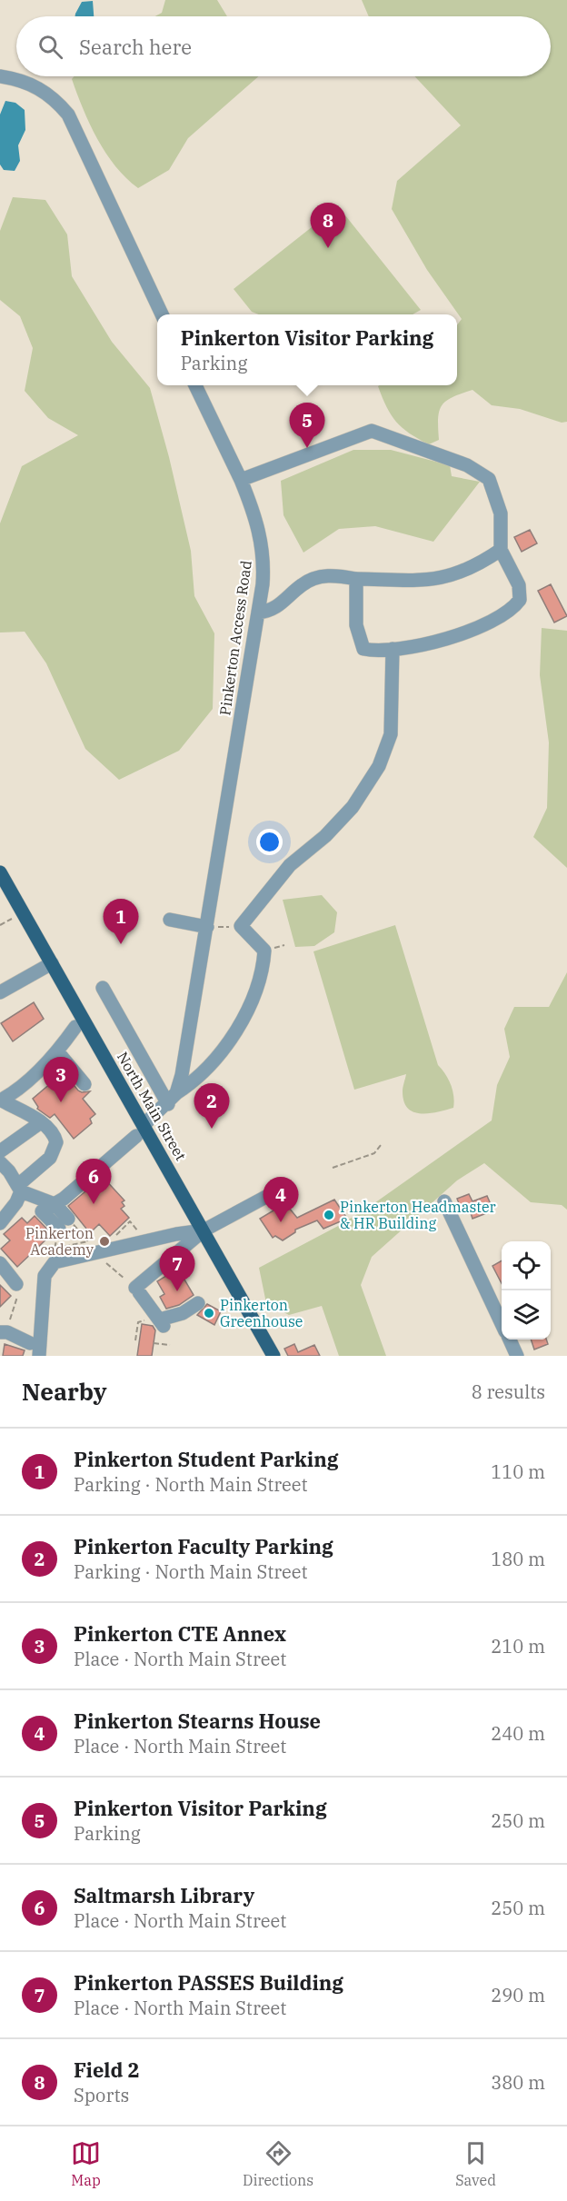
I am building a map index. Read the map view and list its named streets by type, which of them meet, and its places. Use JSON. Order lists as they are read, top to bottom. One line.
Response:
{"streets":{"main road":["North Main Street"],"street":["Pinkerton Access Road"]},"places":["Pinkerton Headmaster & HR Building","Pinkerton Academy","Pinkerton Greenhouse"],"page":{"search":"Search here","pins":["8","5","1","3","2","6","4","7"],"popup":["Pinkerton Visitor Parking","Parking"],"heading":["Nearby","8 results"],"list":[{"mark":"1","name":"Pinkerton Student Parking","note":"Parking · North Main Street","value":"110 m"},{"mark":"2","name":"Pinkerton Faculty Parking","note":"Parking · North Main Street","value":"180 m"},{"mark":"3","name":"Pinkerton CTE Annex","note":"Place · North Main Street","value":"210 m"},{"mark":"4","name":"Pinkerton Stearns House","note":"Place · North Main Street","value":"240 m"},{"mark":"5","name":"Pinkerton Visitor Parking","note":"Parking","value":"250 m"},{"mark":"6","name":"Saltmarsh Library","note":"Place · North Main Street","value":"250 m"},{"mark":"7","name":"Pinkerton PASSES Building","note":"Place · North Main Street","value":"290 m"},{"mark":"8","name":"Field 2","note":"Sports","value":"380 m"}],"nav":["Map","Directions","Saved"]}}
